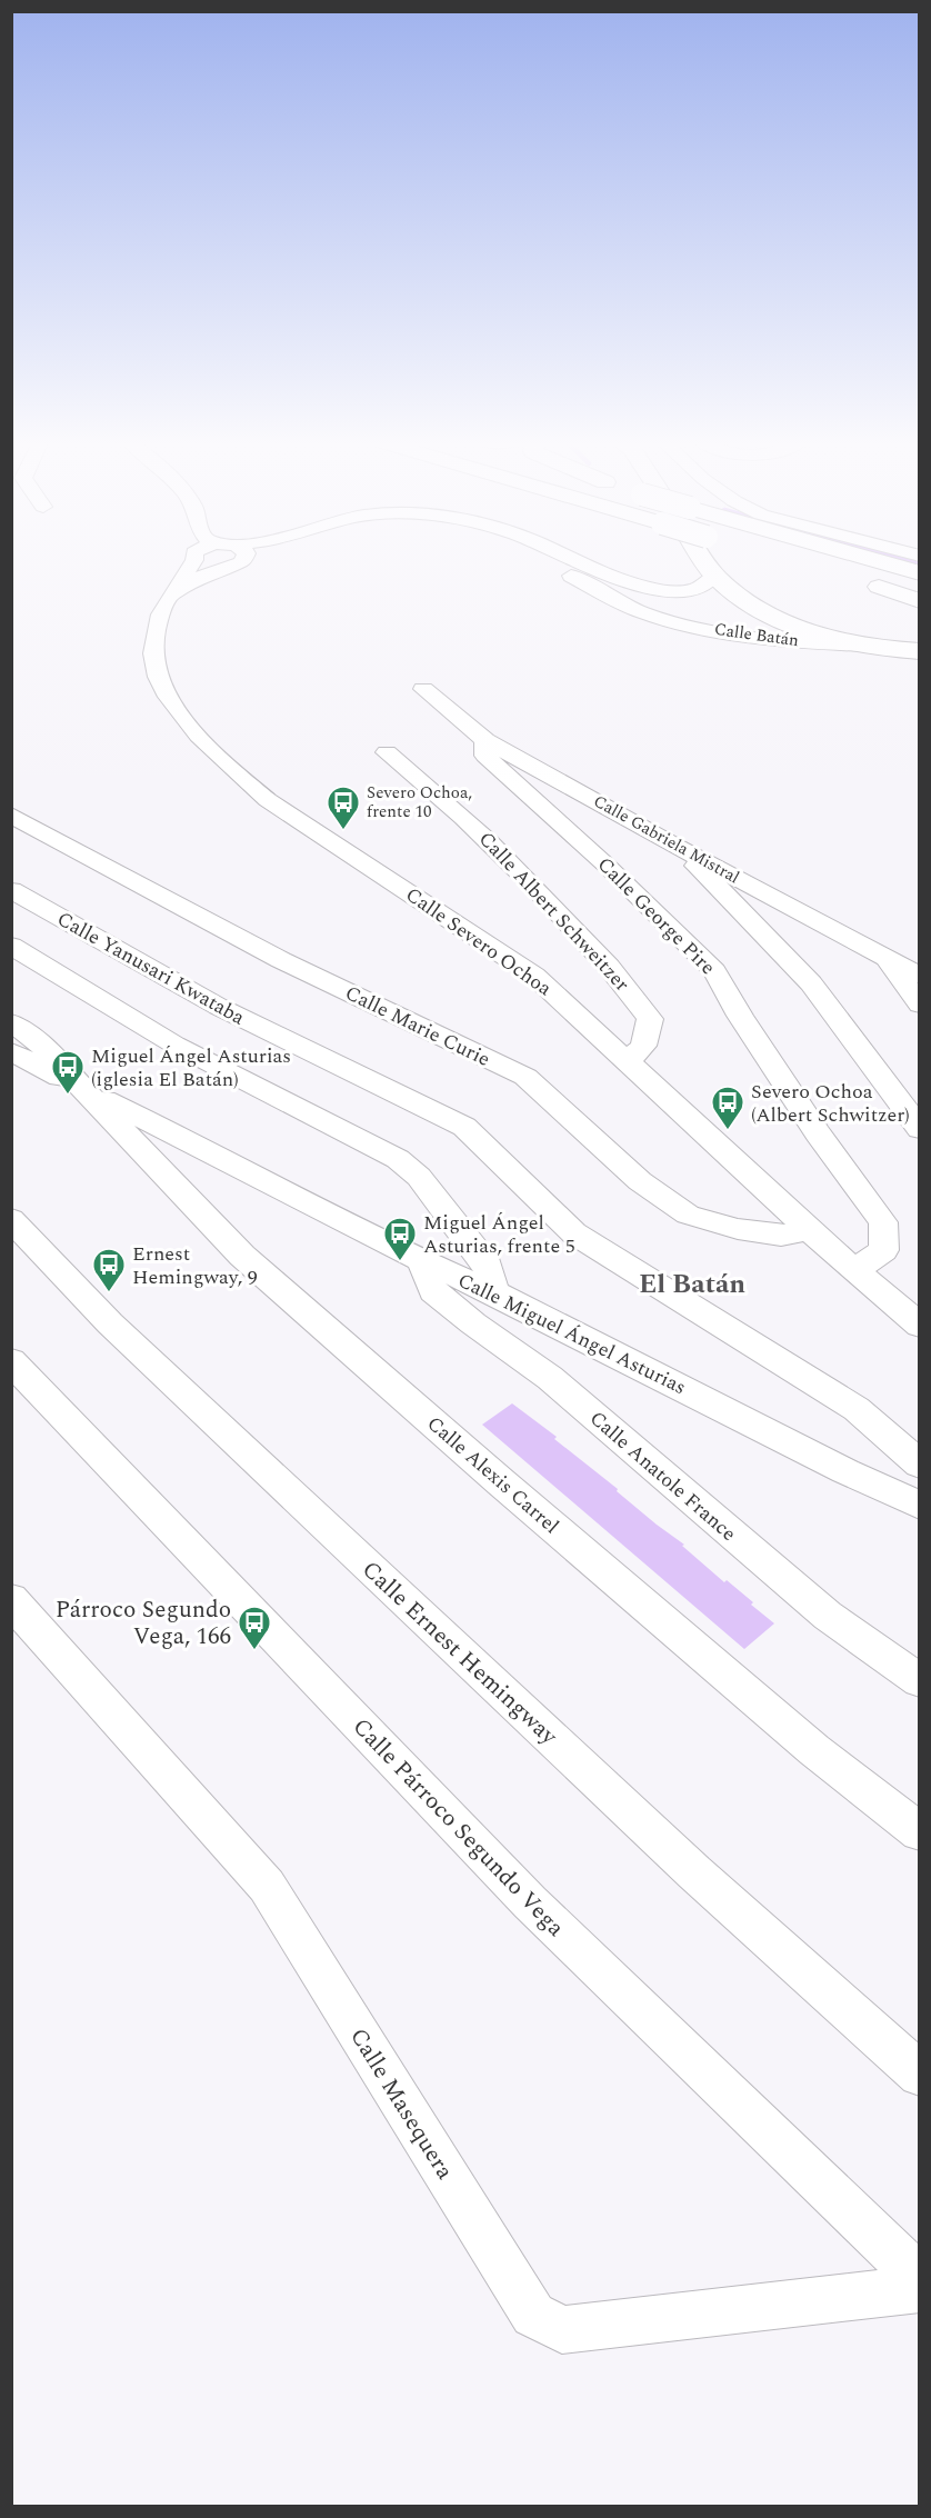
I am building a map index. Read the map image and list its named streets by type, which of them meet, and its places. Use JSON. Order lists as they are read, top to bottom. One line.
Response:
{"streets":{"street":["Calle Batán","Calle Gabriela Mistral","Calle Albert Schweitzer","Calle George Pire","Calle Severo Ochoa","Calle Yanusari Kwataba","Calle Marie Curie","Calle Miguel Ángel Asturias","Calle Alexis Carrel","Calle Anatole France","Calle Ernest Hemingway","Calle Párroco Segundo Vega","Calle Masequera"]},"crossings":[["Calle Gabriela Mistral","Calle George Pire"],["Calle Albert Schweitzer","Calle Severo Ochoa"],["Calle George Pire","Calle Severo Ochoa"],["Calle Severo Ochoa","Calle Marie Curie"],["Calle Miguel Ángel Asturias","Calle Alexis Carrel"],["Calle Miguel Ángel Asturias","Calle Anatole France"]],"districts":["El Batán"],"places":{"bus stop":["Severo Ochoa, frente 10","Miguel Ángel Asturias (iglesia El Batán)","Severo Ochoa (Albert Schwitzer)","Miguel Ángel Asturias, frente 5","Ernest Hemingway, 9","Párroco Segundo Vega, 166"]}}
